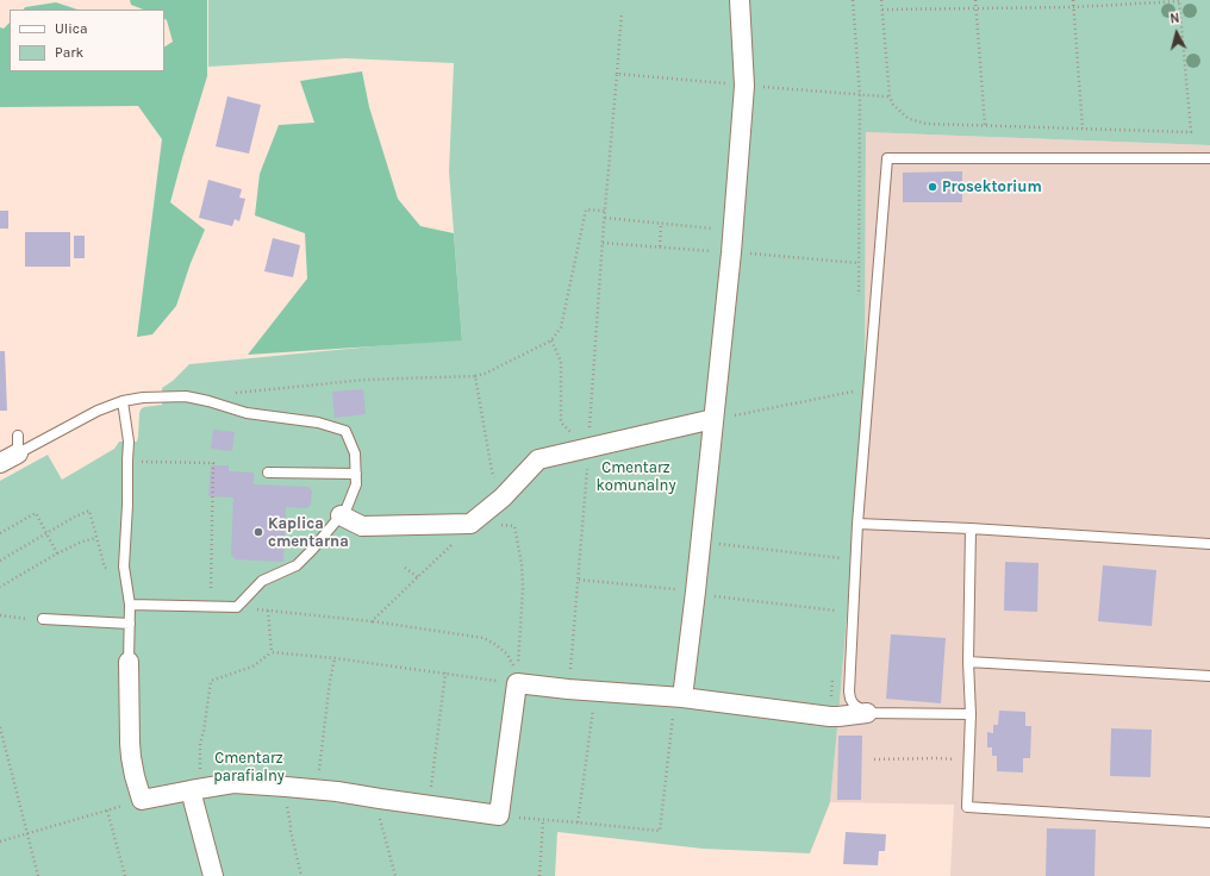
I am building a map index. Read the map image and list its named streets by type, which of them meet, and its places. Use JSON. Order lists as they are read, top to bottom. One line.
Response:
{"parks":["Cmentarz komunalny","Cmentarz parafialny"],"places":["Prosektorium","Kaplica cmentarna"],"legend":["Ulica","Park"],"north":"top"}
